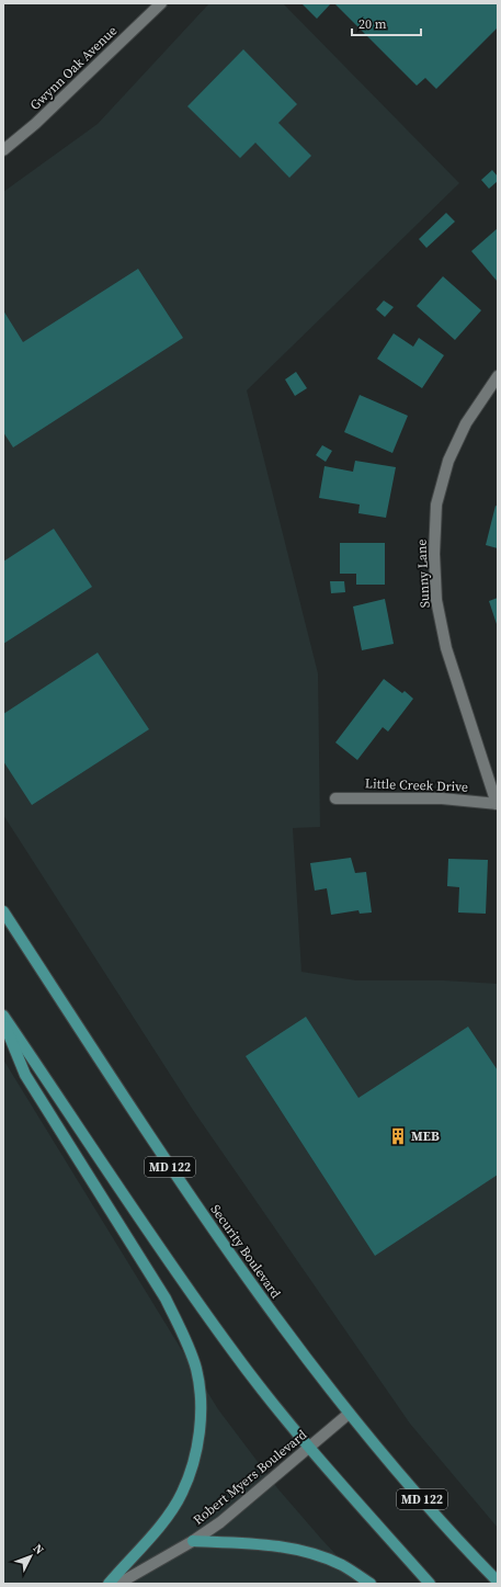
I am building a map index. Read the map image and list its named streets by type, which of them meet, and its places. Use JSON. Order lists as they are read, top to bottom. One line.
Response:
{"streets":{"main road":["MD 122","Security Boulevard"],"street":["Gwynn Oak Avenue","Sunny Lane","Little Creek Drive","Robert Myers Boulevard"]},"crossings":[["Sunny Lane","Little Creek Drive"],["Security Boulevard","Robert Myers Boulevard"]],"places":{"building":["MEB"]},"scale_bar":"20 m","north":"top right"}
